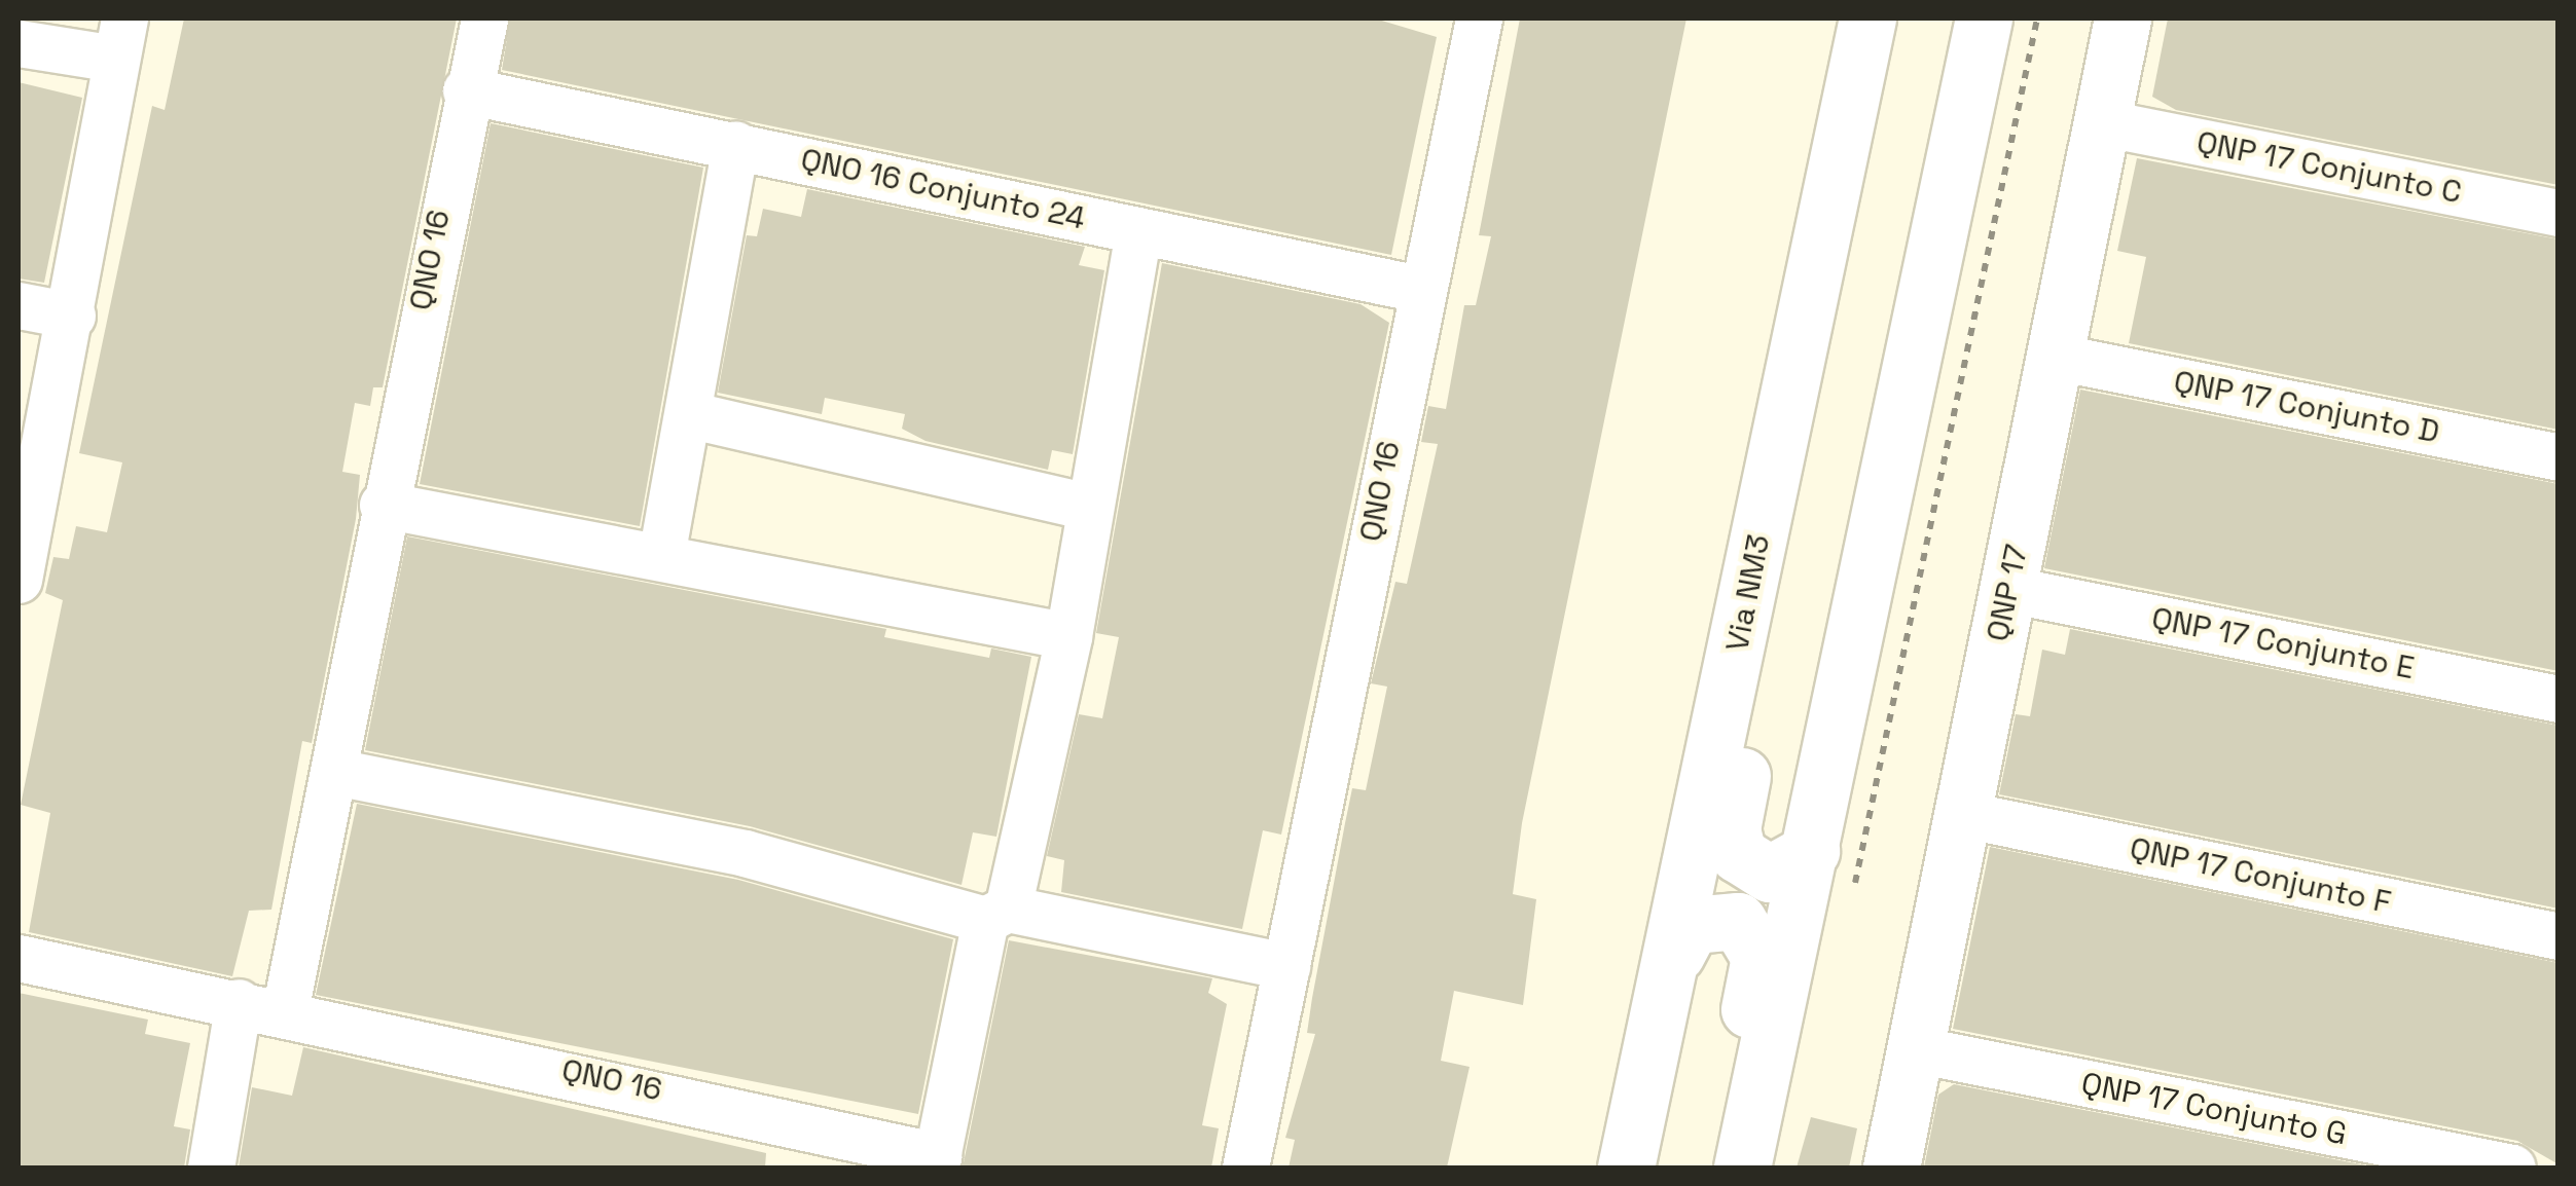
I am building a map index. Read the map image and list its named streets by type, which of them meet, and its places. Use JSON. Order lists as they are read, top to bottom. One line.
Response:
{"streets":{"main road":["Via NM3","QNP 17"],"street":["QNP 17 Conjunto C","QNO 16 Conjunto 24","QNO 16","QNP 17 Conjunto D","QNP 17 Conjunto E","QNP 17 Conjunto F","QNP 17 Conjunto G"]},"crossings":[["QNP 17 Conjunto C","QNP 17"],["QNO 16 Conjunto 24","QNO 16"],["QNP 17 Conjunto D","QNP 17"],["QNP 17","QNP 17 Conjunto E"],["QNP 17","QNP 17 Conjunto F"],["QNP 17","QNP 17 Conjunto G"]]}
